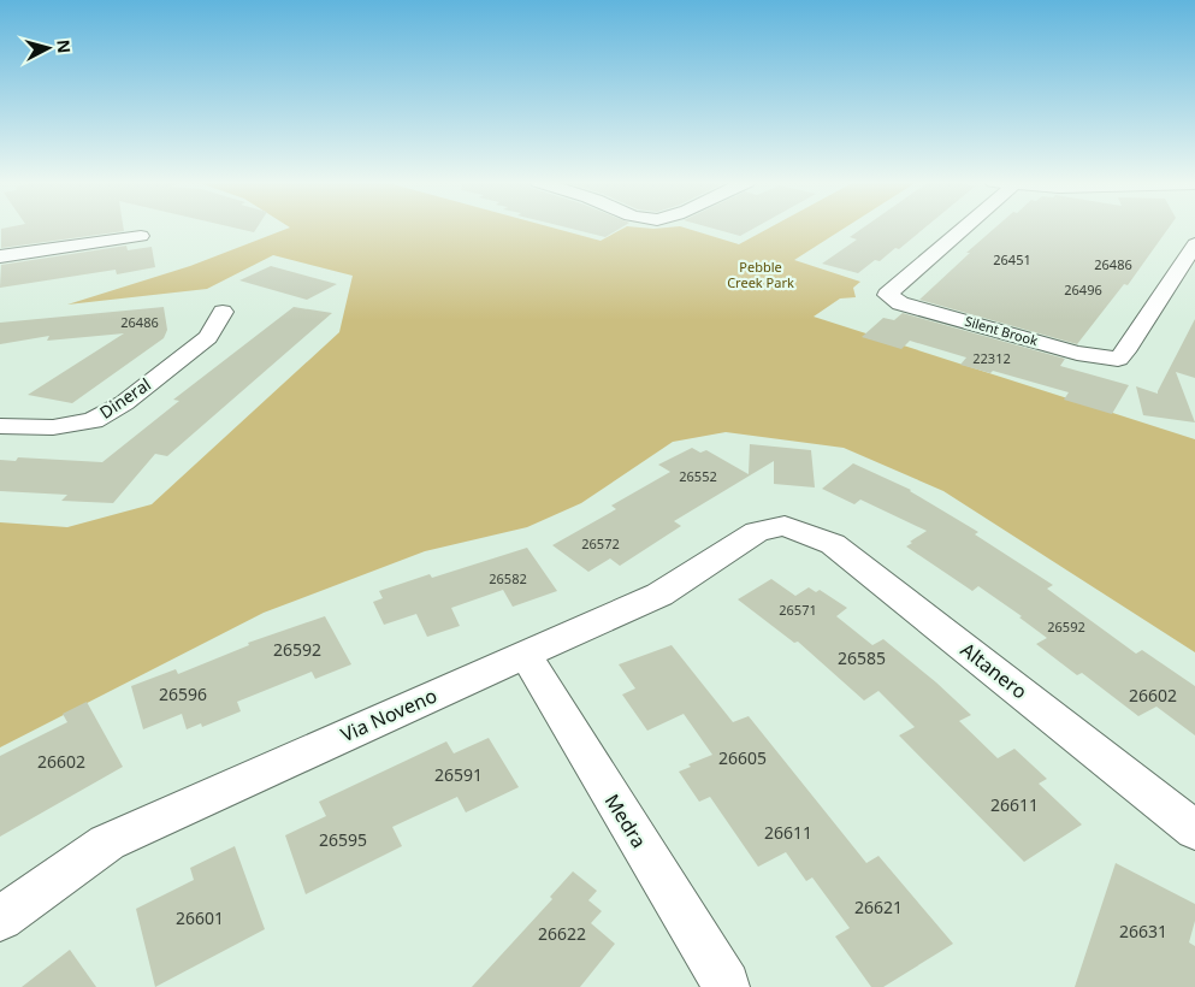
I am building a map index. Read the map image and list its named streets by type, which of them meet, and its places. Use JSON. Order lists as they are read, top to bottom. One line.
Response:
{"streets":{"street":["Silent Brook","Dineral","Altanero","Via Noveno","Medra"]},"crossings":[["Altanero","Via Noveno"],["Via Noveno","Medra"]],"parks":["Pebble Creek Park"],"house_numbers":["26451","26486","26496","26486","22312","26552","26572","26582","26571","26592","26592","26585","26596","26602","26605","26602","26591","26611","26611","26595","26621","26601","26631","26622"],"north":"right"}
